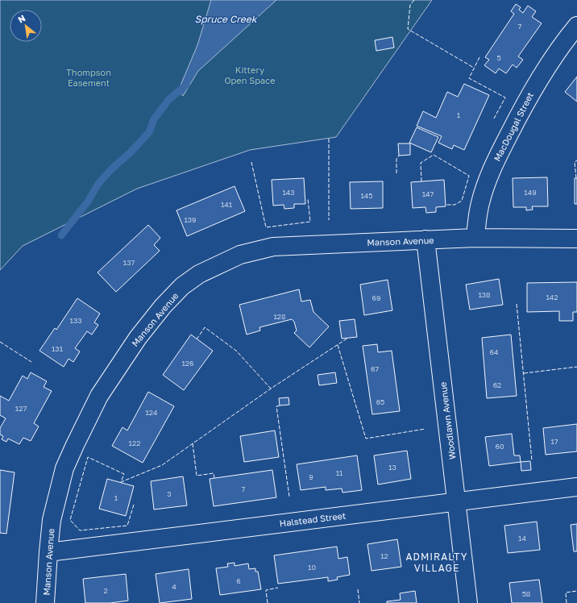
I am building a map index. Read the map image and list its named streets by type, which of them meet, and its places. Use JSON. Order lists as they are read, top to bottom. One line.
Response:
{"streets":{"street":["MacDougal Street","Manson Avenue","Woodlawn Avenue","Halstead Street"]},"crossings":[["MacDougal Street","Manson Avenue"],["Manson Avenue","Woodlawn Avenue"],["Manson Avenue","Halstead Street"],["Woodlawn Avenue","Halstead Street"]],"districts":["ADMIRALTY VILLAGE"],"water":["Spruce Creek"],"parks":["Kittery Open Space","Thompson Easement"],"house_numbers":["7","5","1","143","149","147","145","141","139","137","138","142","69","128","133","131","64","126","67","62","65","127","124","17","122","60","13","11","9","7","3","1","14","12","10","6","4","2","58"],"north":"top left"}
